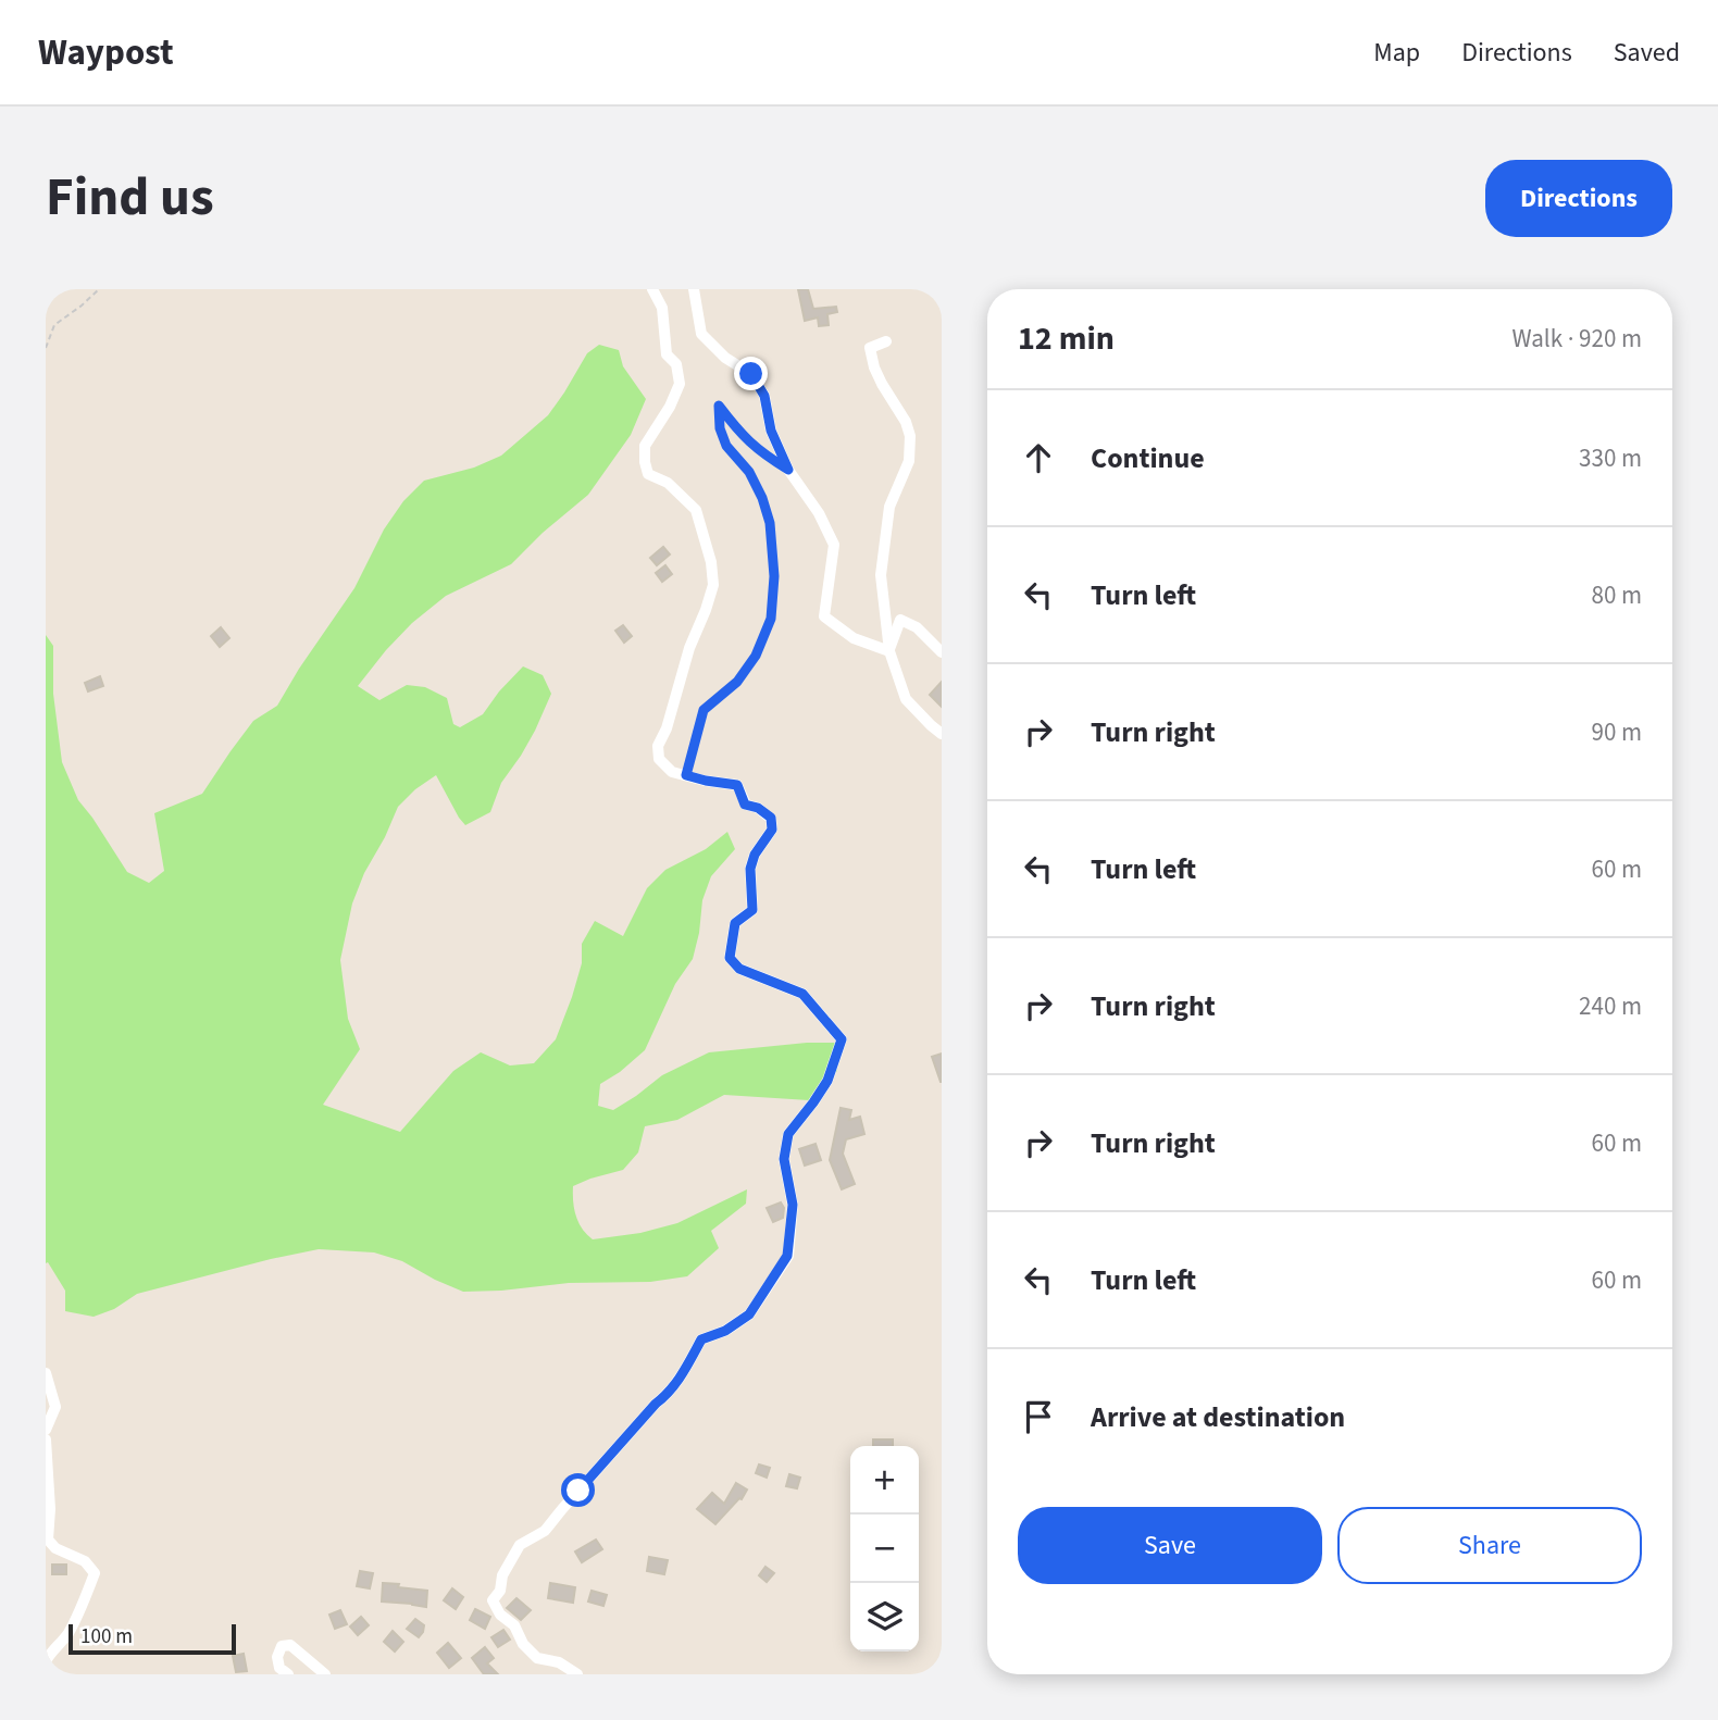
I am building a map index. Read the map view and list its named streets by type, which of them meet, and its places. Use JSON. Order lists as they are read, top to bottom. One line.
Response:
{"scale_bar":"100 m","page":{"header":"Waypost","nav":["Map","Directions","Saved"],"title":"Find us","buttons":["Directions",["Save","Share"]],"heading":["12 min","Walk · 920 m"],"list":[["Continue","330 m"],["Turn left","80 m"],["Turn right","90 m"],["Turn left","60 m"],["Turn right","240 m"],["Turn right","60 m"],["Turn left","60 m"],"Arrive at destination"],"map_buttons":["+","−"],"scale":"100 m"}}
